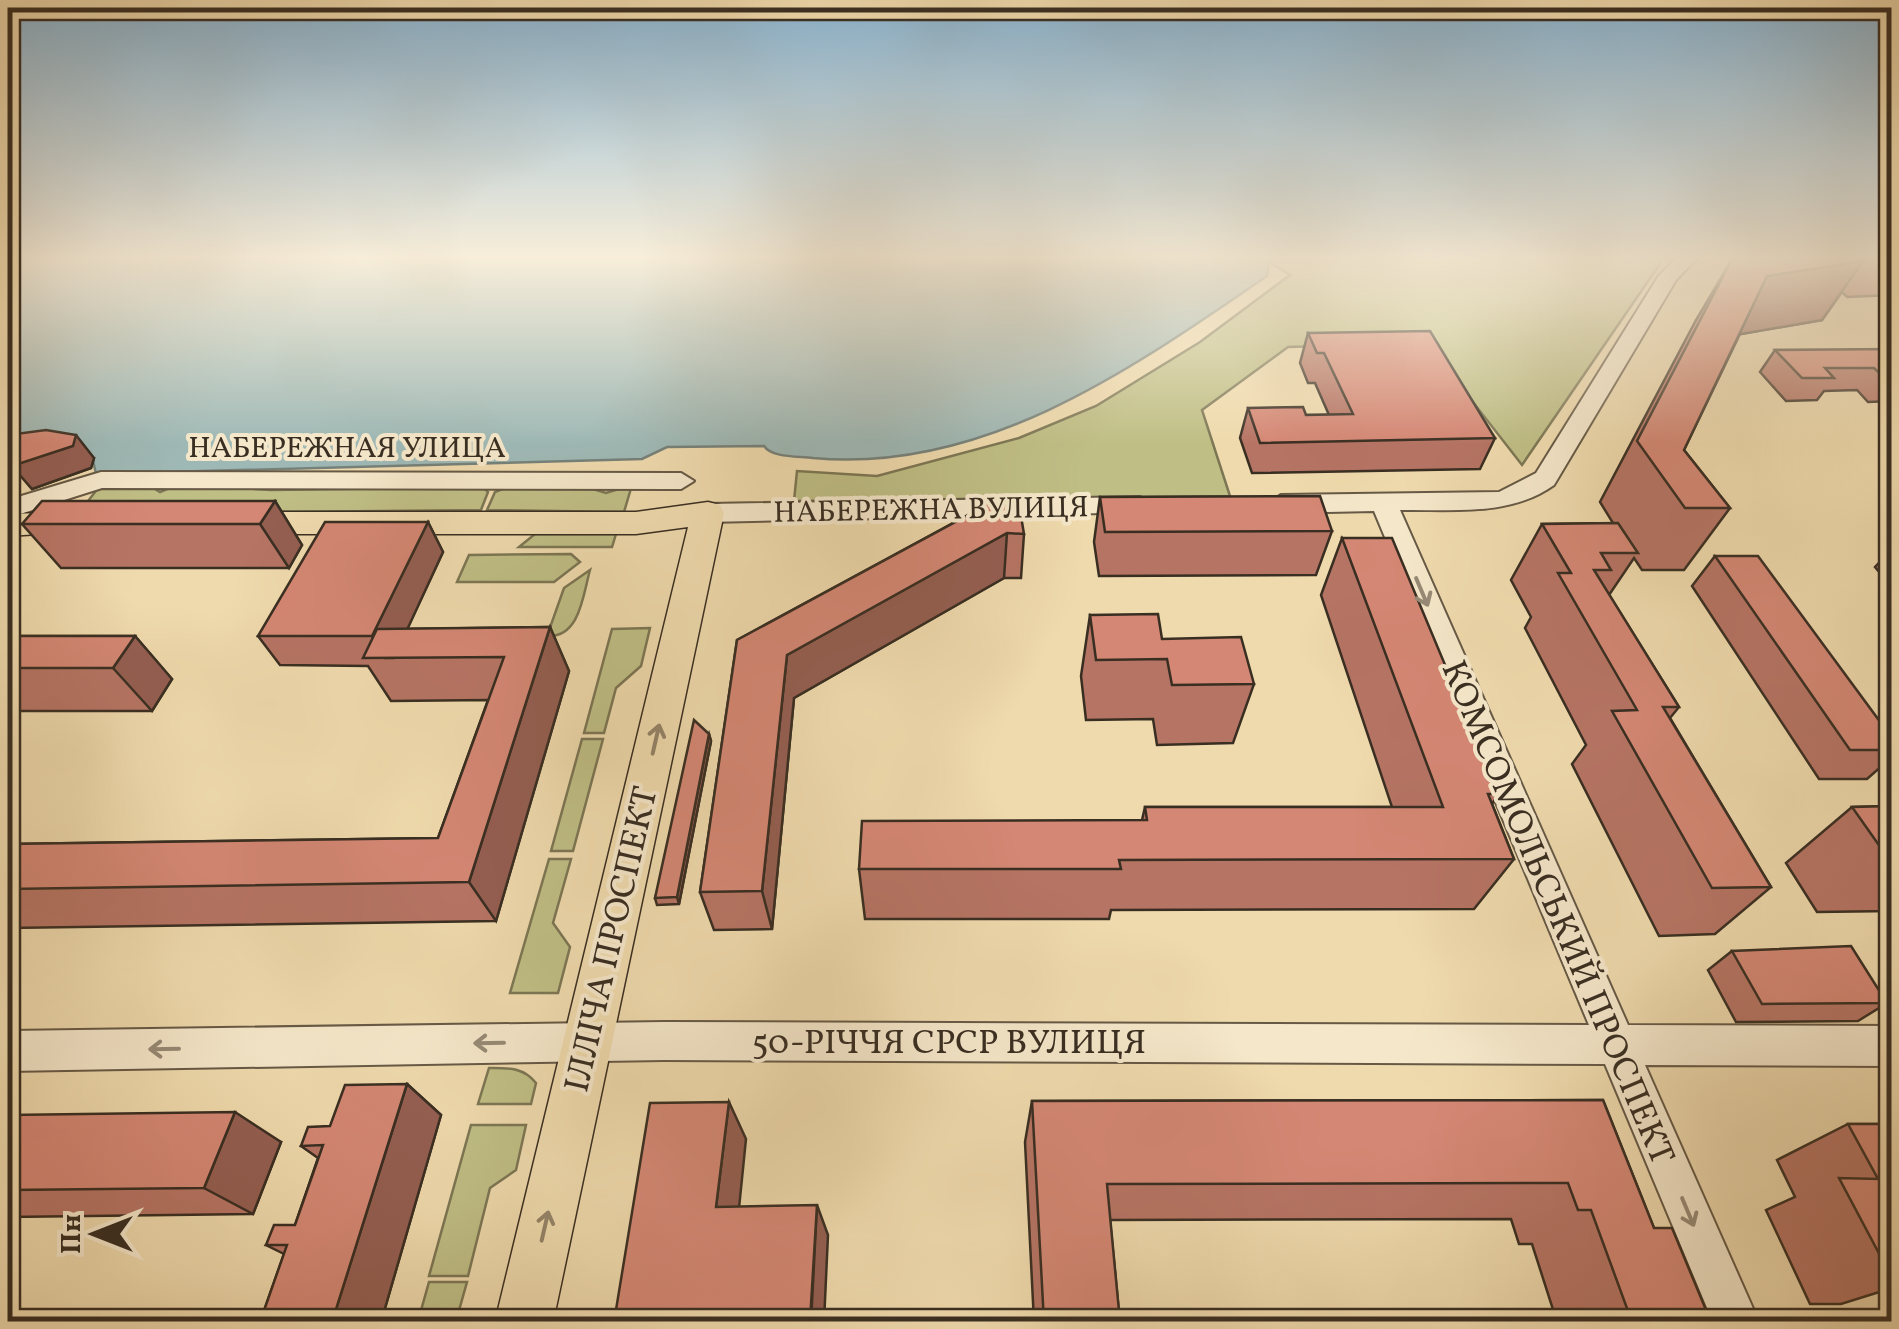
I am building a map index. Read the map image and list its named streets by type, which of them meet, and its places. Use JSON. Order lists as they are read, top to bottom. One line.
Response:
{"streets":{"main road":["ІЛЛІЧА ПРОСПЕКТ"],"street":["НАБЕРЕЖНАЯ УЛИЦА","НАБЕРЕЖНА ВУЛИЦЯ","КОМСОМОЛЬСЬКИЙ ПРОСПЕКТ","50-РІЧЧЯ СРСР ВУЛИЦЯ"]},"crossings":[["НАБЕРЕЖНА ВУЛИЦЯ","ІЛЛІЧА ПРОСПЕКТ"],["КОМСОМОЛЬСЬКИЙ ПРОСПЕКТ","50-РІЧЧЯ СРСР ВУЛИЦЯ"],["ІЛЛІЧА ПРОСПЕКТ","50-РІЧЧЯ СРСР ВУЛИЦЯ"]],"one_way":["КОМСОМОЛЬСЬКИЙ ПРОСПЕКТ","ІЛЛІЧА ПРОСПЕКТ"],"north":"left"}
